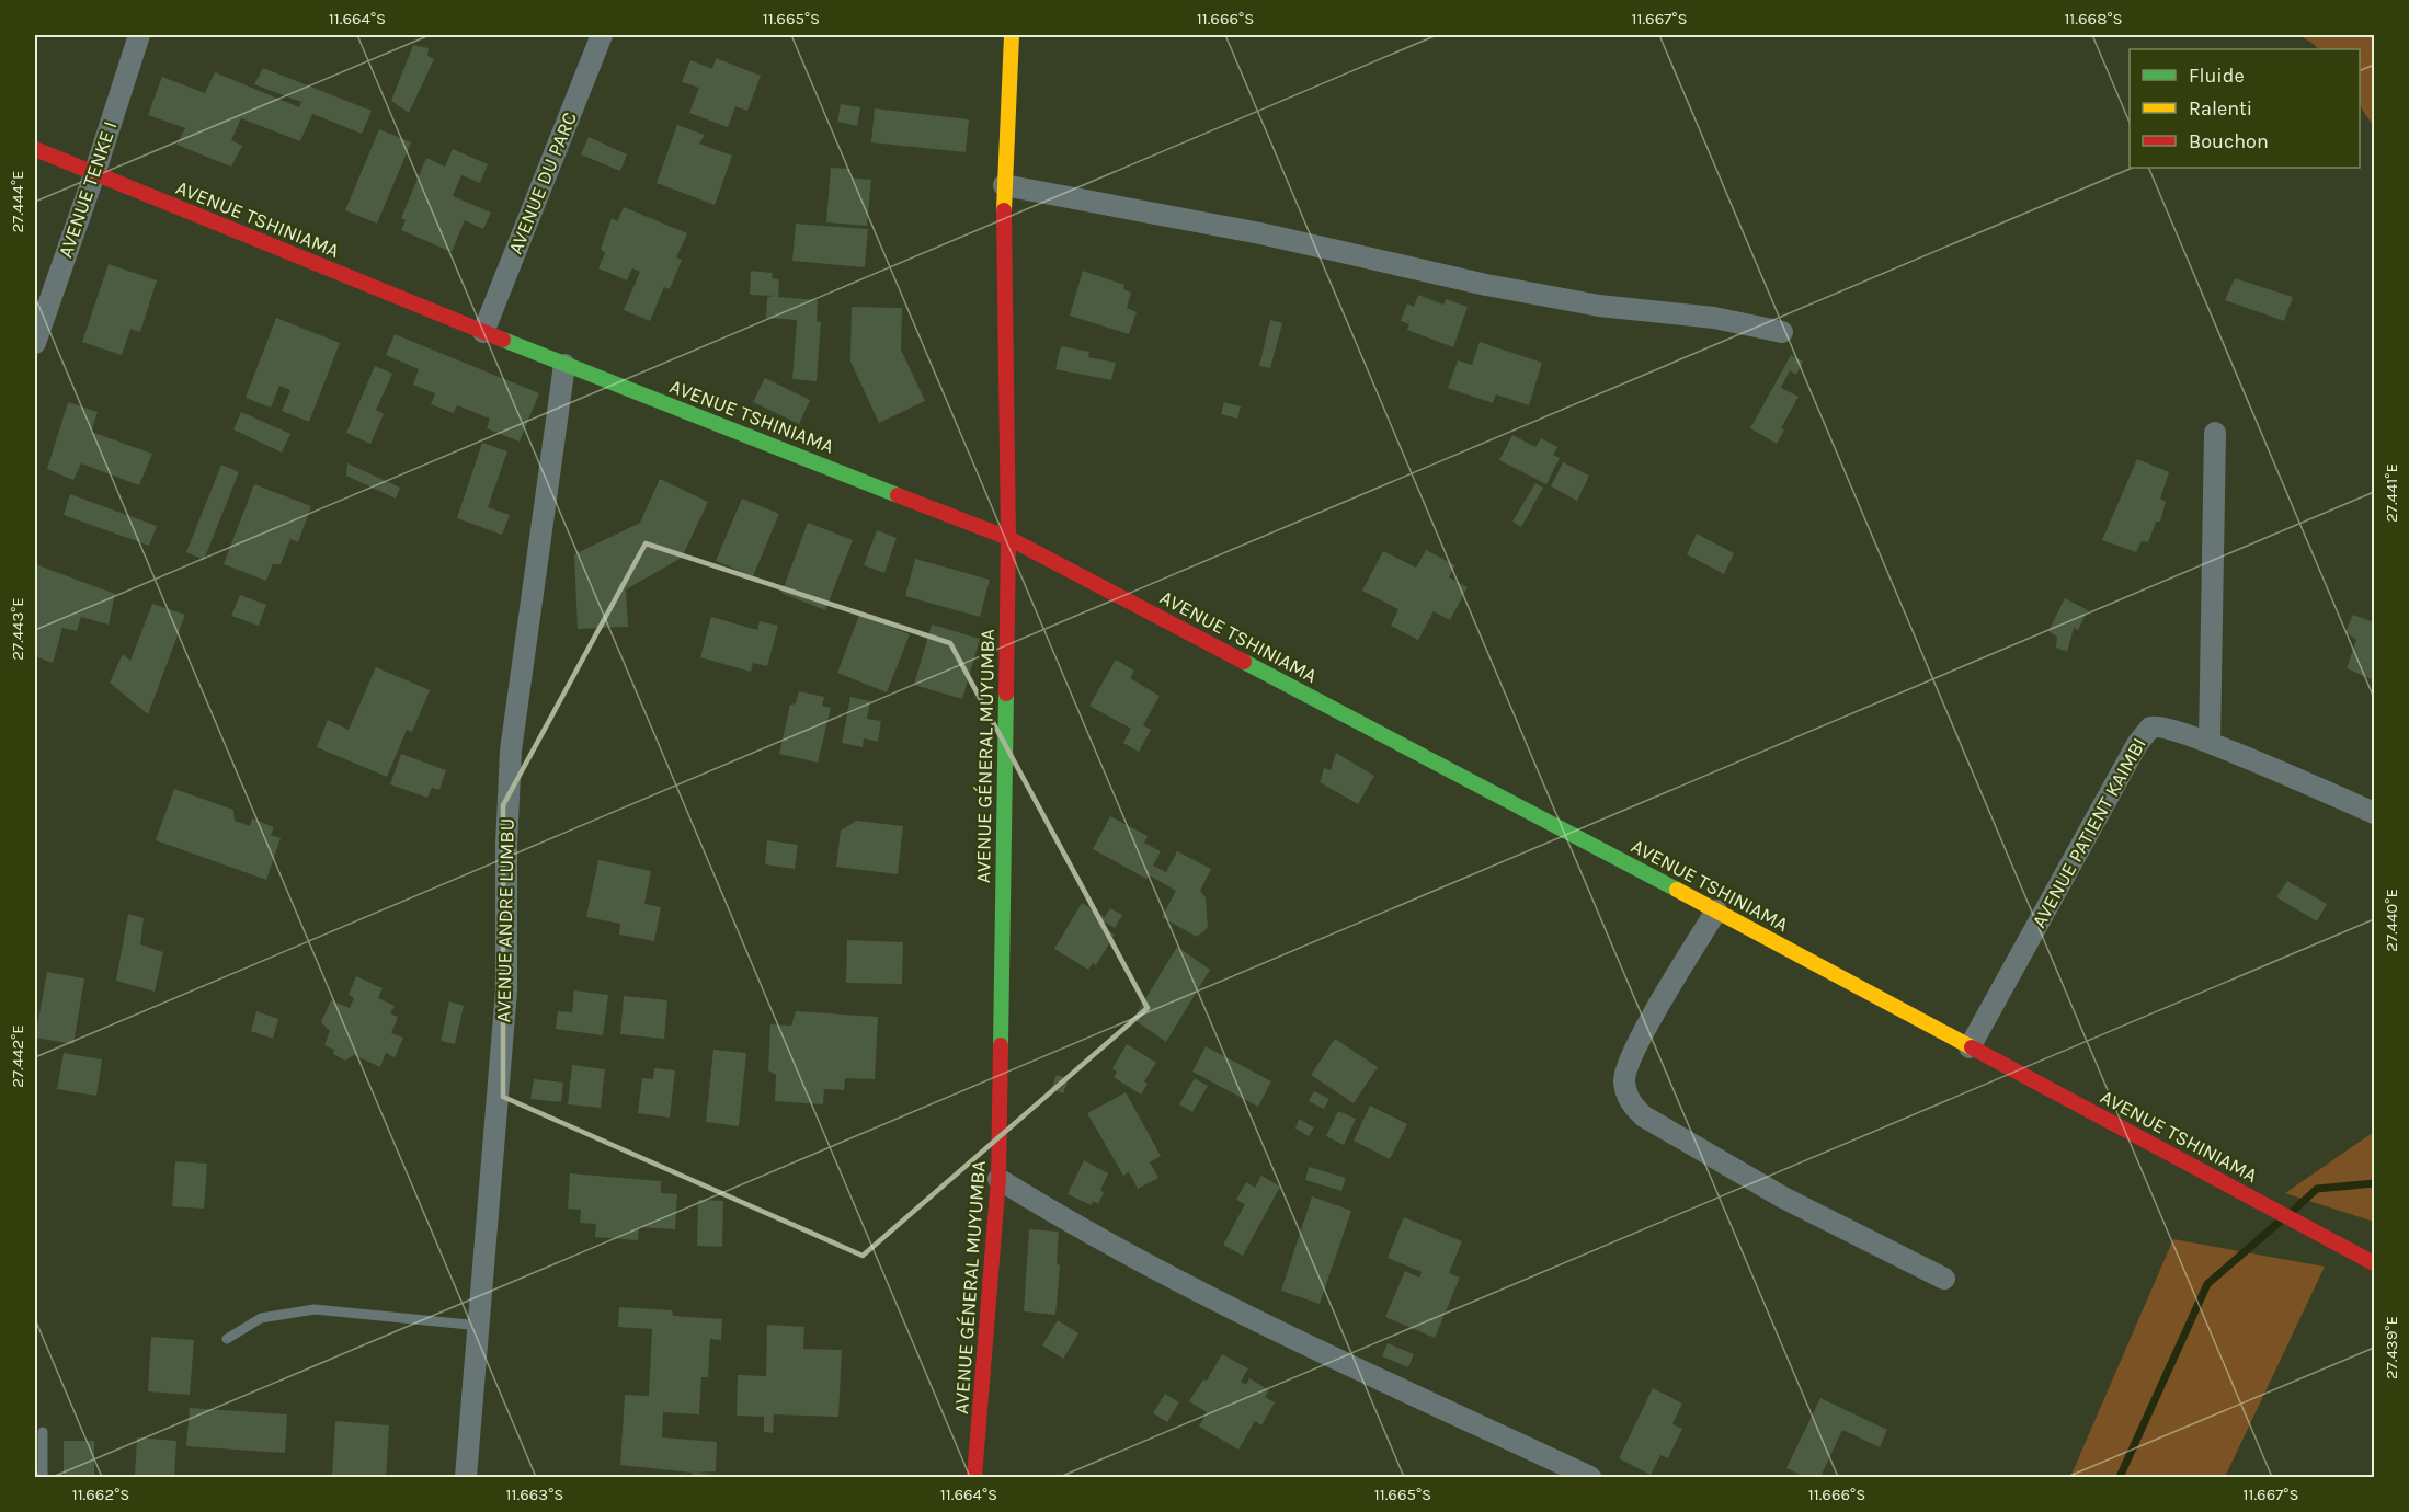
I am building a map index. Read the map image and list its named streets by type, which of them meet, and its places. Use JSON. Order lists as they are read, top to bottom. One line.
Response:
{"streets":{"street":["AVENUE DU PARC","AVENUE TENKE I","AVENUE TSHINIAMA","AVENUE GÉNERAL MUYUMBA","AVENUE PATIENT KAIMBI","AVENUE ANDRE LUMBU"]},"crossings":[["AVENUE DU PARC","AVENUE TSHINIAMA"],["AVENUE TENKE I","AVENUE TSHINIAMA"],["AVENUE TSHINIAMA","AVENUE GÉNERAL MUYUMBA"],["AVENUE TSHINIAMA","AVENUE PATIENT KAIMBI"],["AVENUE TSHINIAMA","AVENUE ANDRE LUMBU"]],"legend":["Fluide","Ralenti","Bouchon"],"coordinates":["11.664°S","11.665°S","11.666°S","11.667°S","11.668°S","27.444°E","27.441°E","27.443°E","27.440°E","27.442°E","27.439°E","11.662°S","11.663°S"]}
